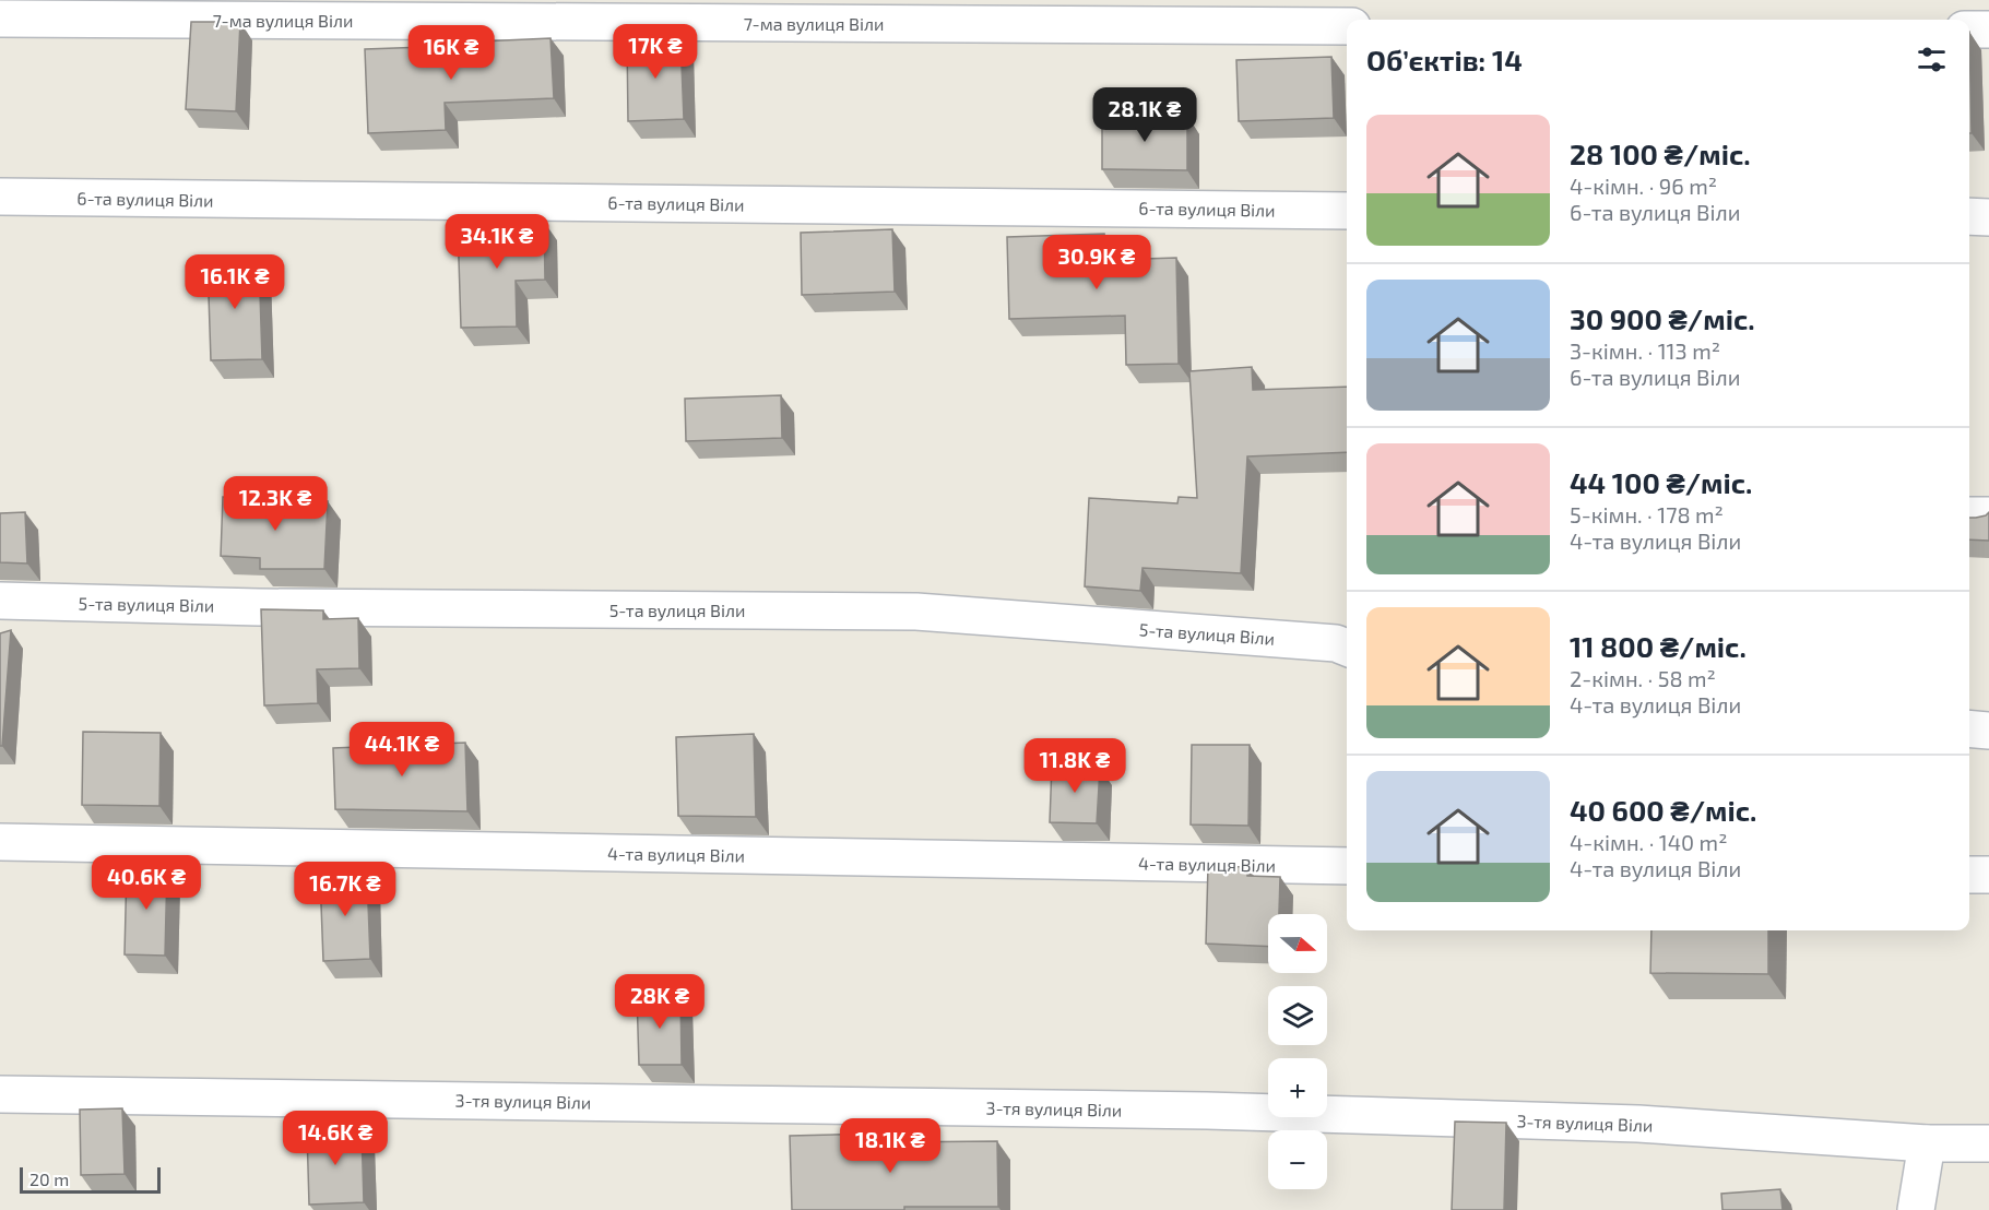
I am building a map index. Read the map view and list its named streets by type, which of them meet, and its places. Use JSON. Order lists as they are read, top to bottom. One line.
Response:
{"streets":{"street":["7-ма вулиця Віли","6-та вулиця Віли","5-та вулиця Віли","4-та вулиця Віли","3-тя вулиця Віли"]},"scale_bar":"20 m","north":"right","page":{"heading":"Об’єктів: 14","price":["17K ₴","16K ₴","28.1K ₴","34.1K ₴","30.9K ₴","16.1K ₴","12.3K ₴","44.1K ₴","11.8K ₴","40.6K ₴","16.7K ₴","28K ₴","14.6K ₴","18.1K ₴"],"list":[{"name":"28 100 ₴/міс.","note":"4-кімн. · 96 m² · 6-та вулиця Віли"},{"name":"30 900 ₴/міс.","note":"3-кімн. · 113 m² · 6-та вулиця Віли"},{"name":"44 100 ₴/міс.","note":"5-кімн. · 178 m² · 4-та вулиця Віли"},{"name":"11 800 ₴/міс.","note":"2-кімн. · 58 m² · 4-та вулиця Віли"},{"name":"40 600 ₴/міс.","note":"4-кімн. · 140 m² · 4-та вулиця Віли"}],"map_buttons":["+","−"],"scale":"20 m"}}
